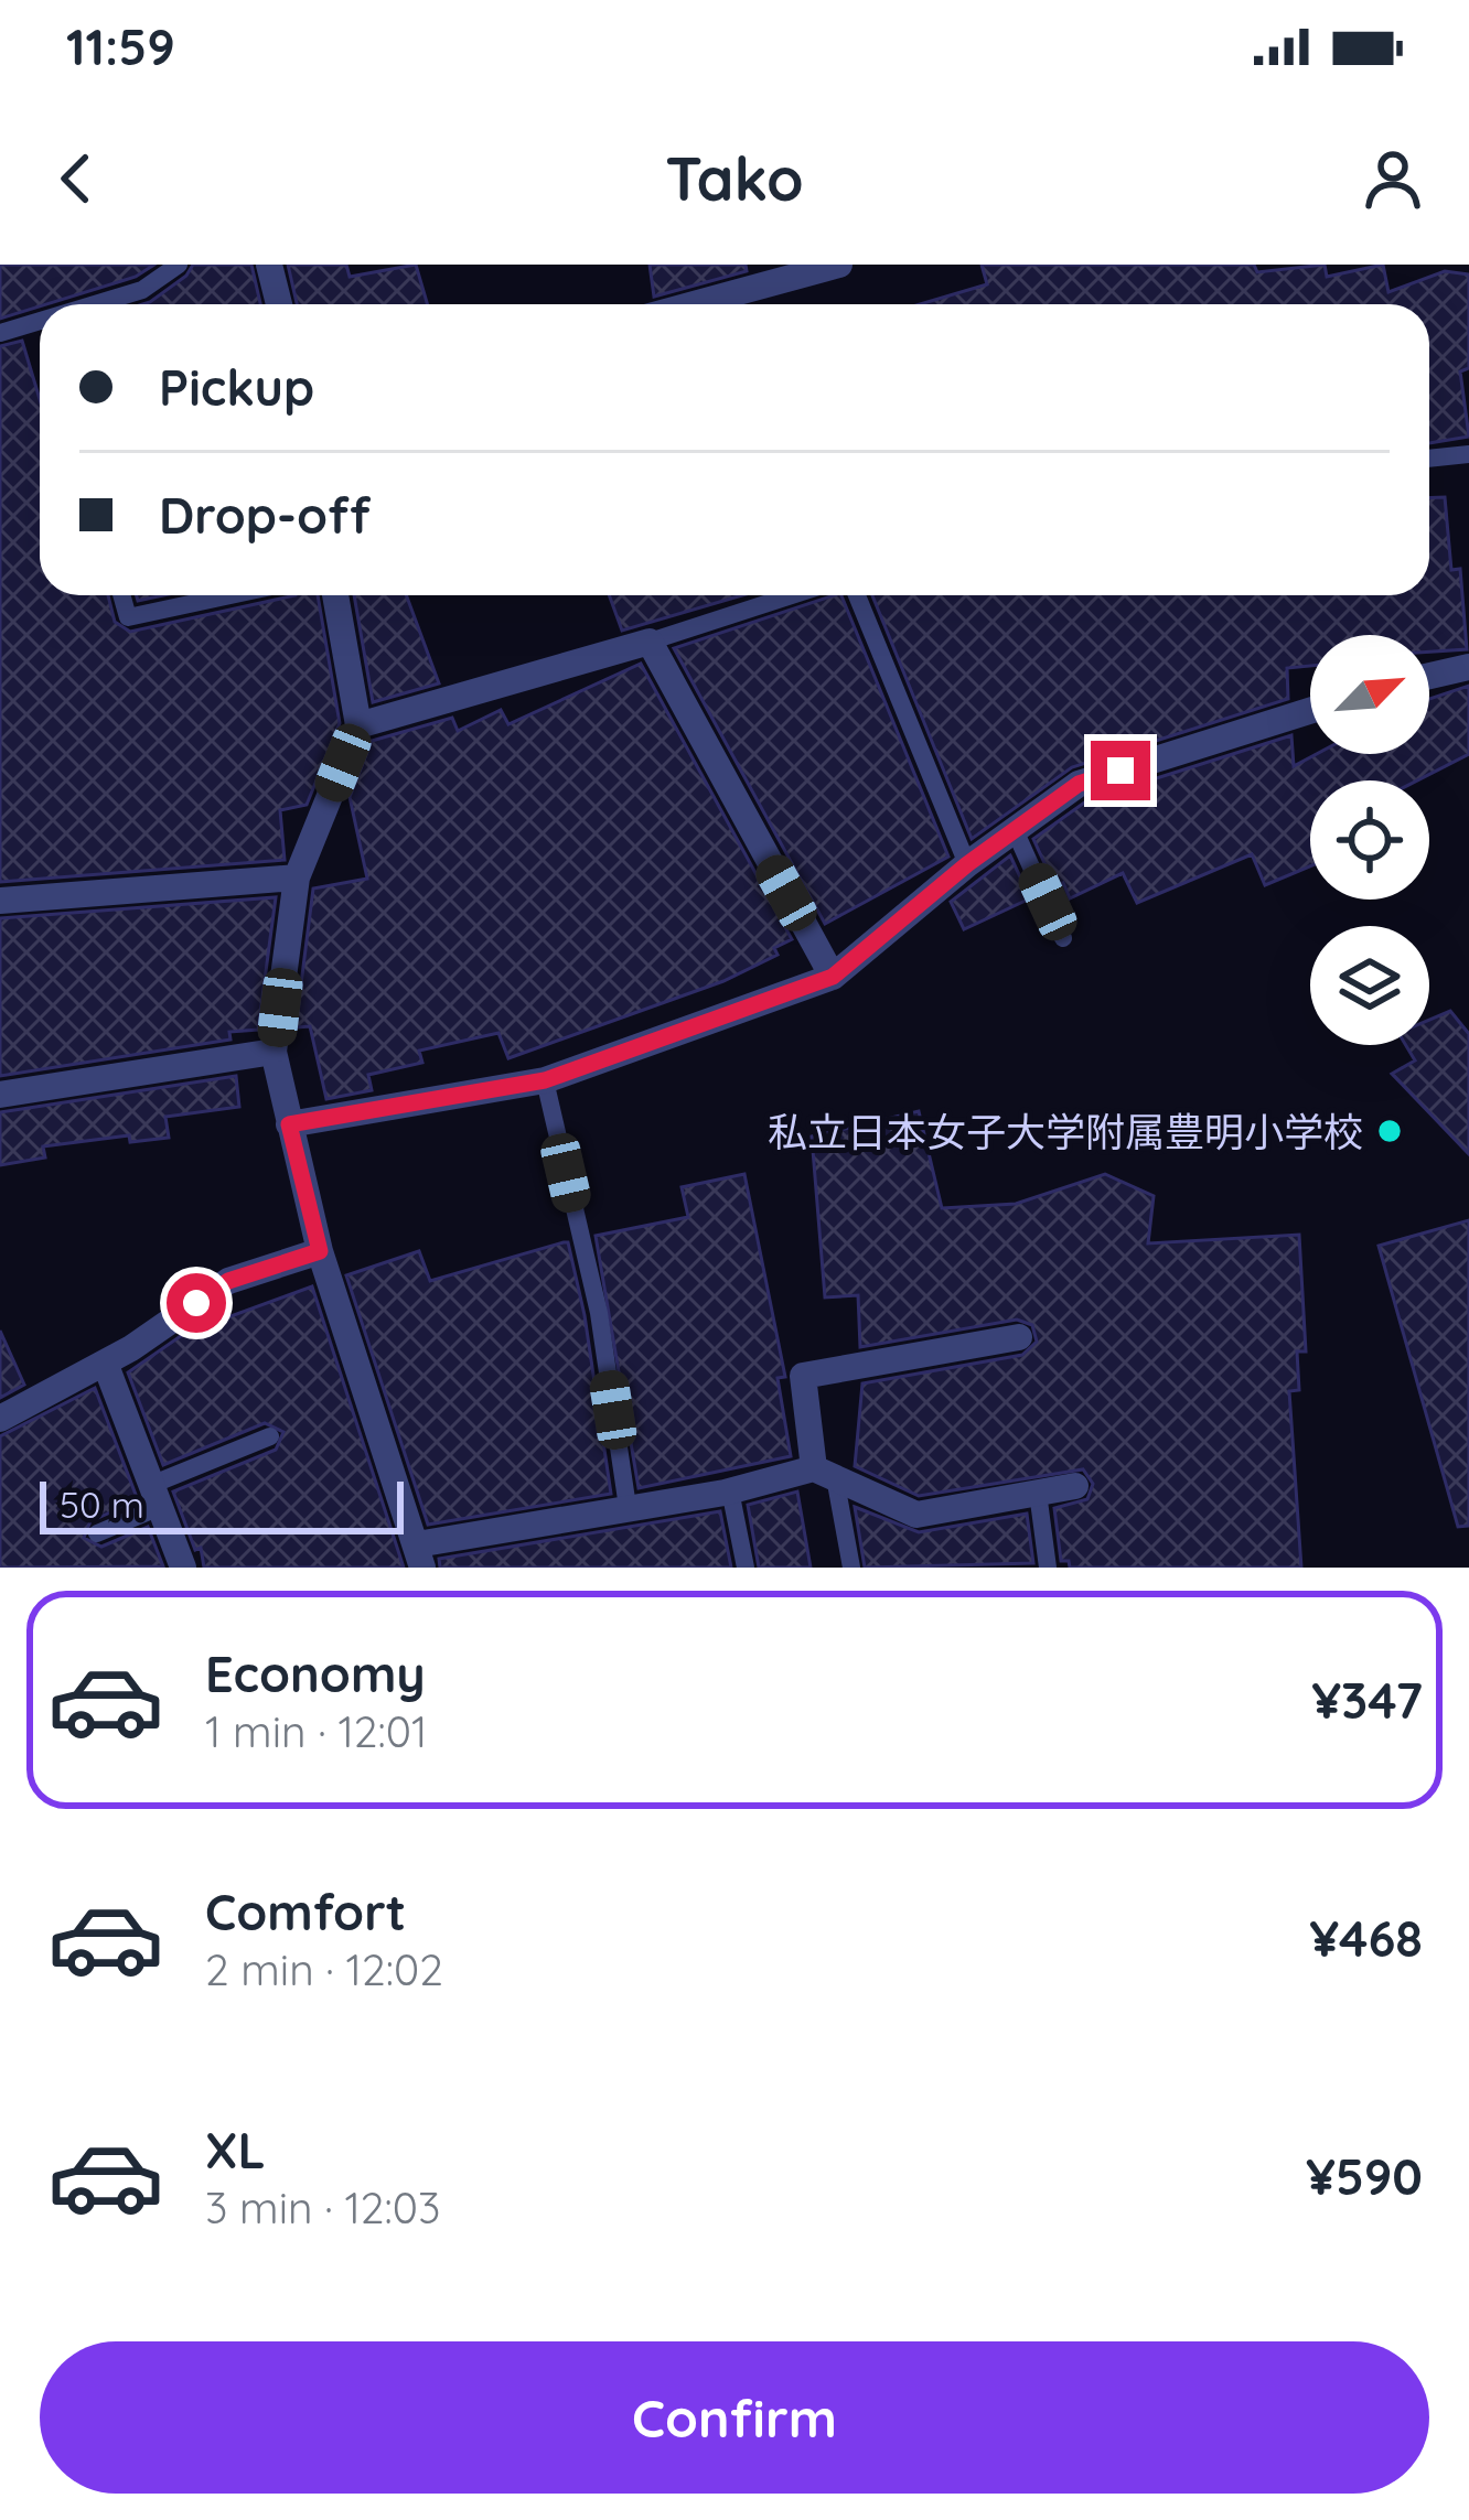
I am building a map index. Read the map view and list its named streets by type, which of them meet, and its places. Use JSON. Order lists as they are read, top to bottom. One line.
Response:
{"places":["私立日本女子大学附属豊明小学校"],"scale_bar":"50 m","north":"top right","page":{"status":"11:59","header":"Tako","banner":["Pickup","Drop-off"],"scale":"50 m","list":[{"name":"Economy","note":"1 min · 12:01","value":"¥347"},{"name":"Comfort","note":"2 min · 12:02","value":"¥468"},{"name":"XL","note":"3 min · 12:03","value":"¥590"}],"buttons":"Confirm"}}
